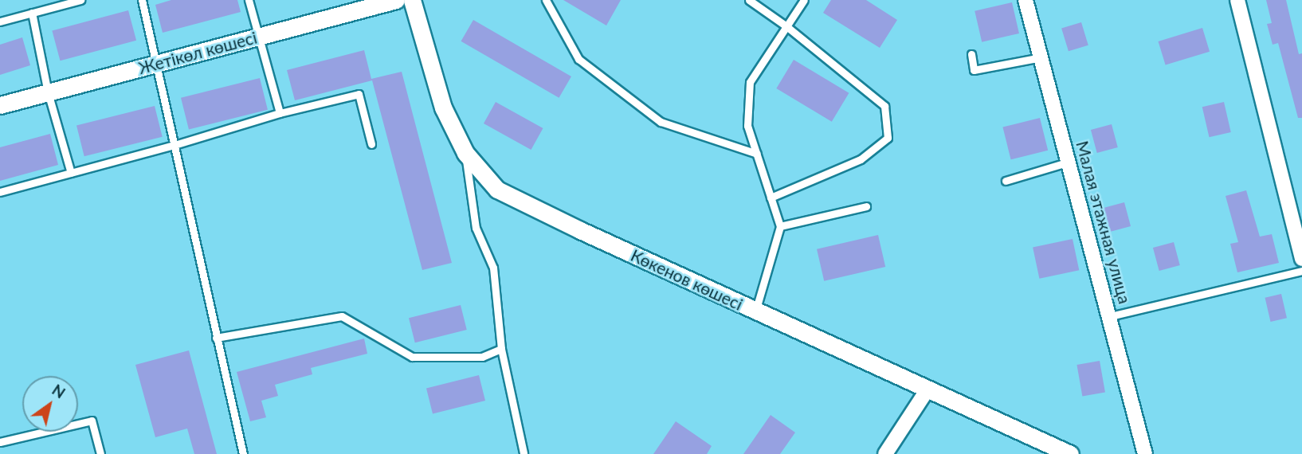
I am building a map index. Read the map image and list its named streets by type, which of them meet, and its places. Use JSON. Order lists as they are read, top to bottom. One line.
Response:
{"streets":{"street":["Жетікөл көшесі","Малая этажная улица","Көкенов көшесі"]},"north":"top right"}
